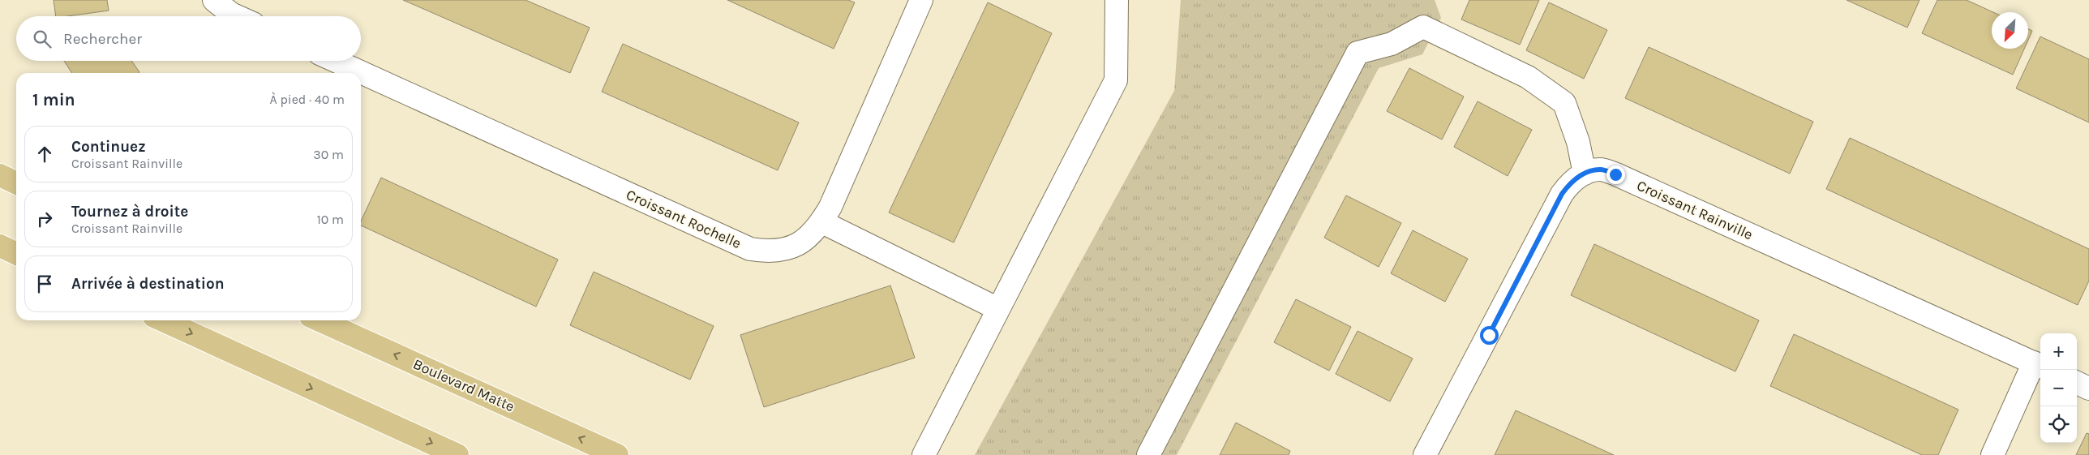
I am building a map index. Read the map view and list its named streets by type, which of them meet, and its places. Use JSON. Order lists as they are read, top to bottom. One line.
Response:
{"streets":{"main road":["Boulevard Matte"],"street":["Croissant Rainville","Croissant Rochelle"]},"north":"bottom left","page":{"search":"Rechercher","heading":["1 min","À pied · 40 m"],"list":[["Continuez","Croissant Rainville","30 m"],["Tournez à droite","Croissant Rainville","10 m"],"Arrivée à destination"],"map_buttons":["+","−"]}}
